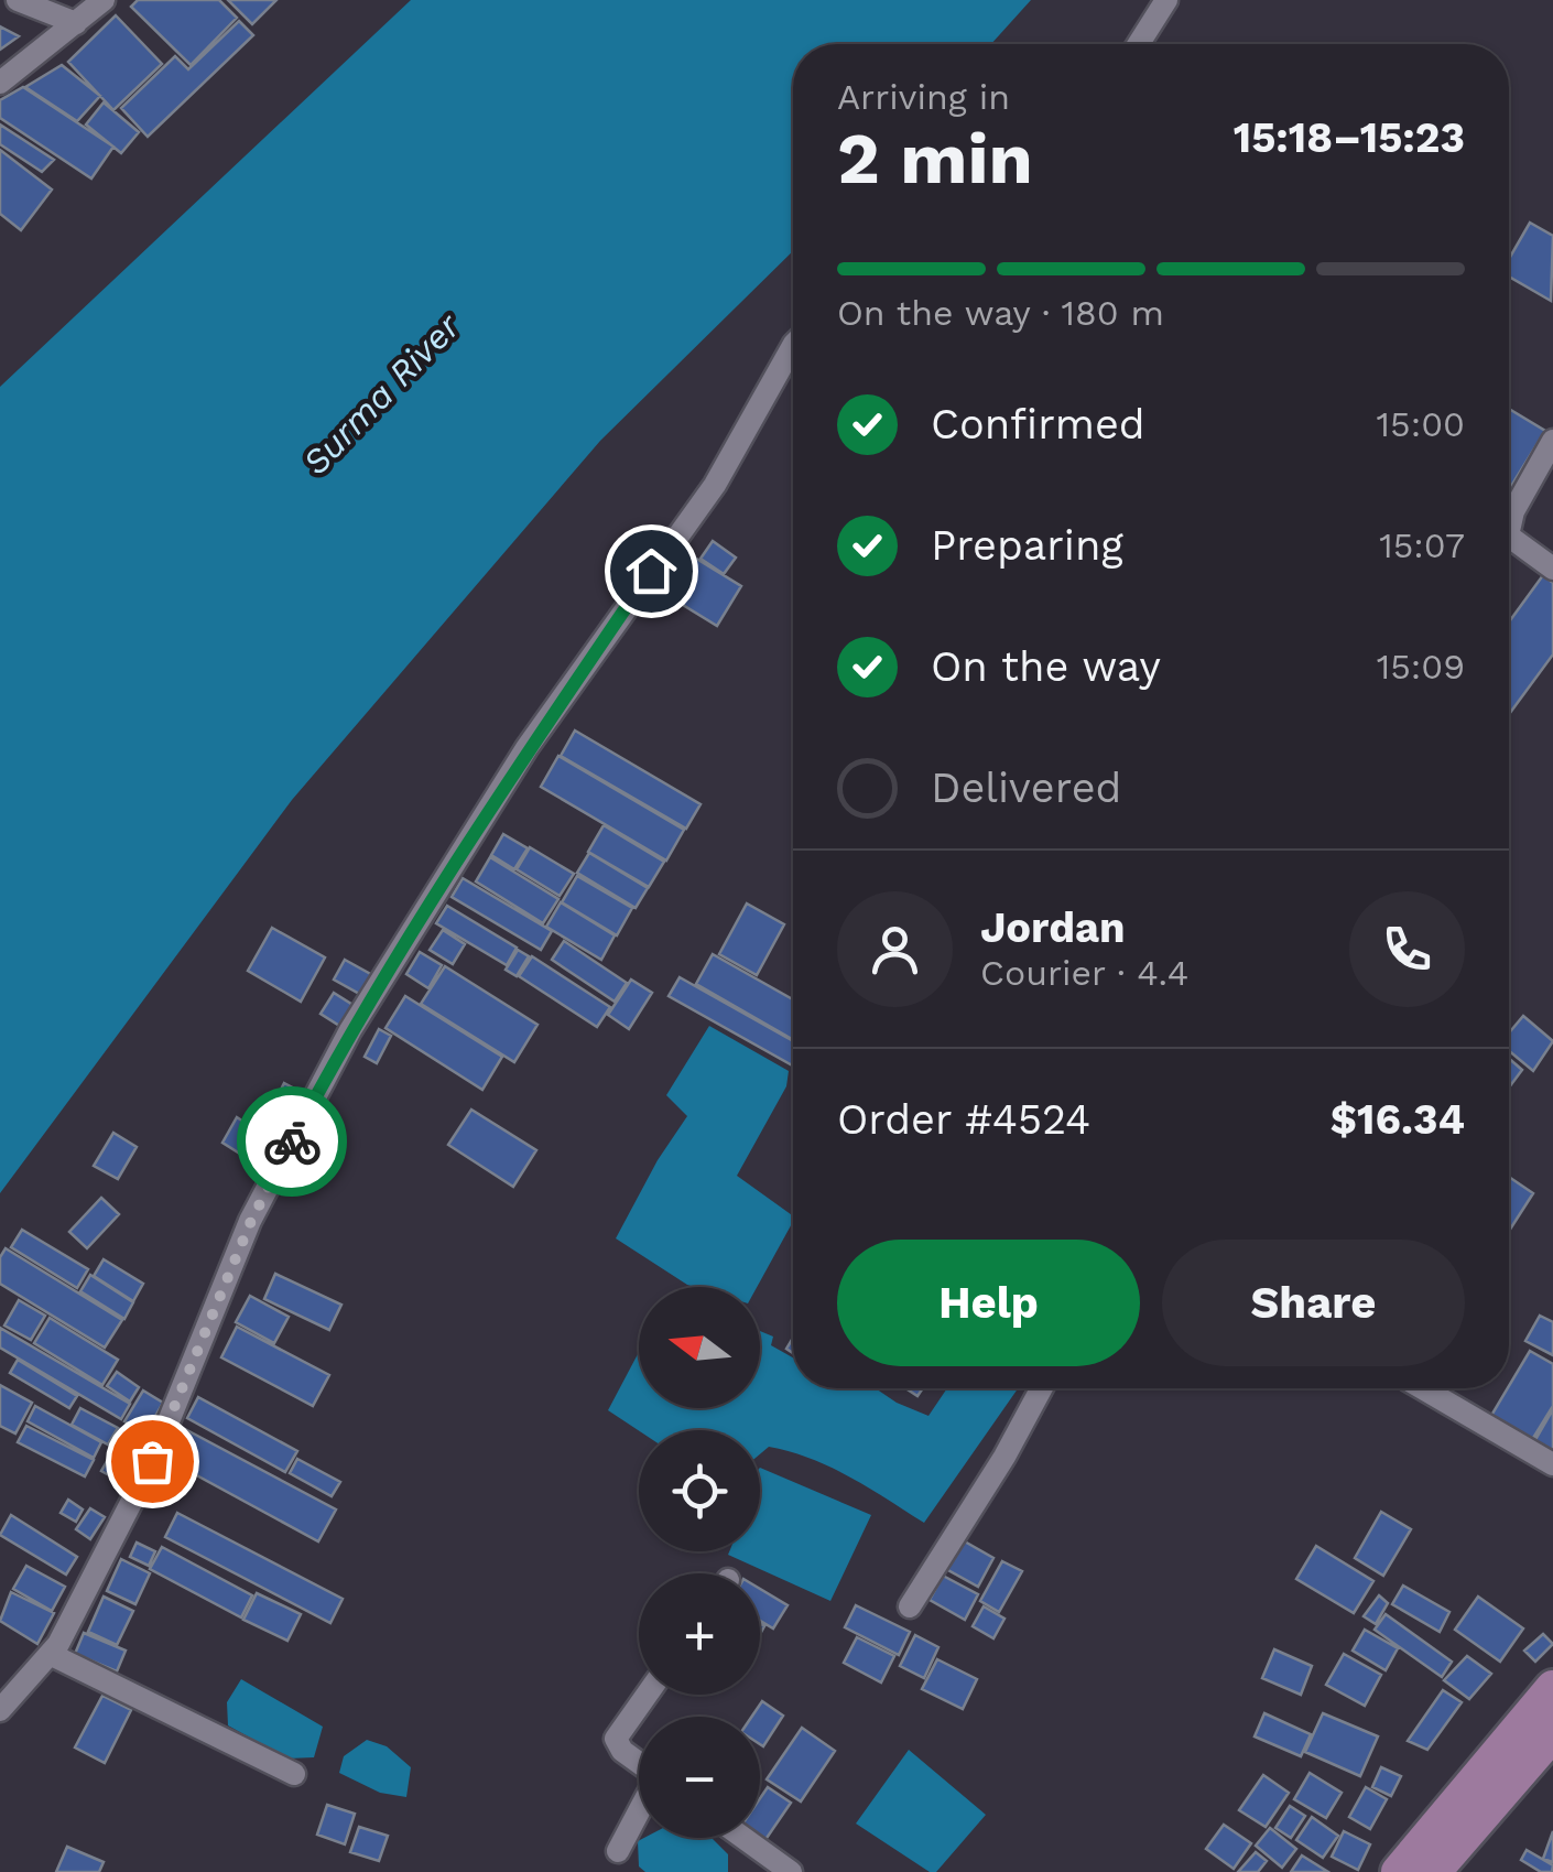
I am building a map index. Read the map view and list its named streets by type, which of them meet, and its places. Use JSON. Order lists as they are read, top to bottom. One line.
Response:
{"water":["Surma River"],"north":"left","page":{"heading":["2 min","Arriving in","15:18–15:23"],"panel":["Jordan","Courier · 4.4","Order #4524","$16.34"],"bar":"On the way · 180 m","list":[["Confirmed","15:00"],["Preparing","15:07"],["On the way","15:09"],"Delivered"],"buttons":["Help","Share"],"map_buttons":["+","−"]}}
